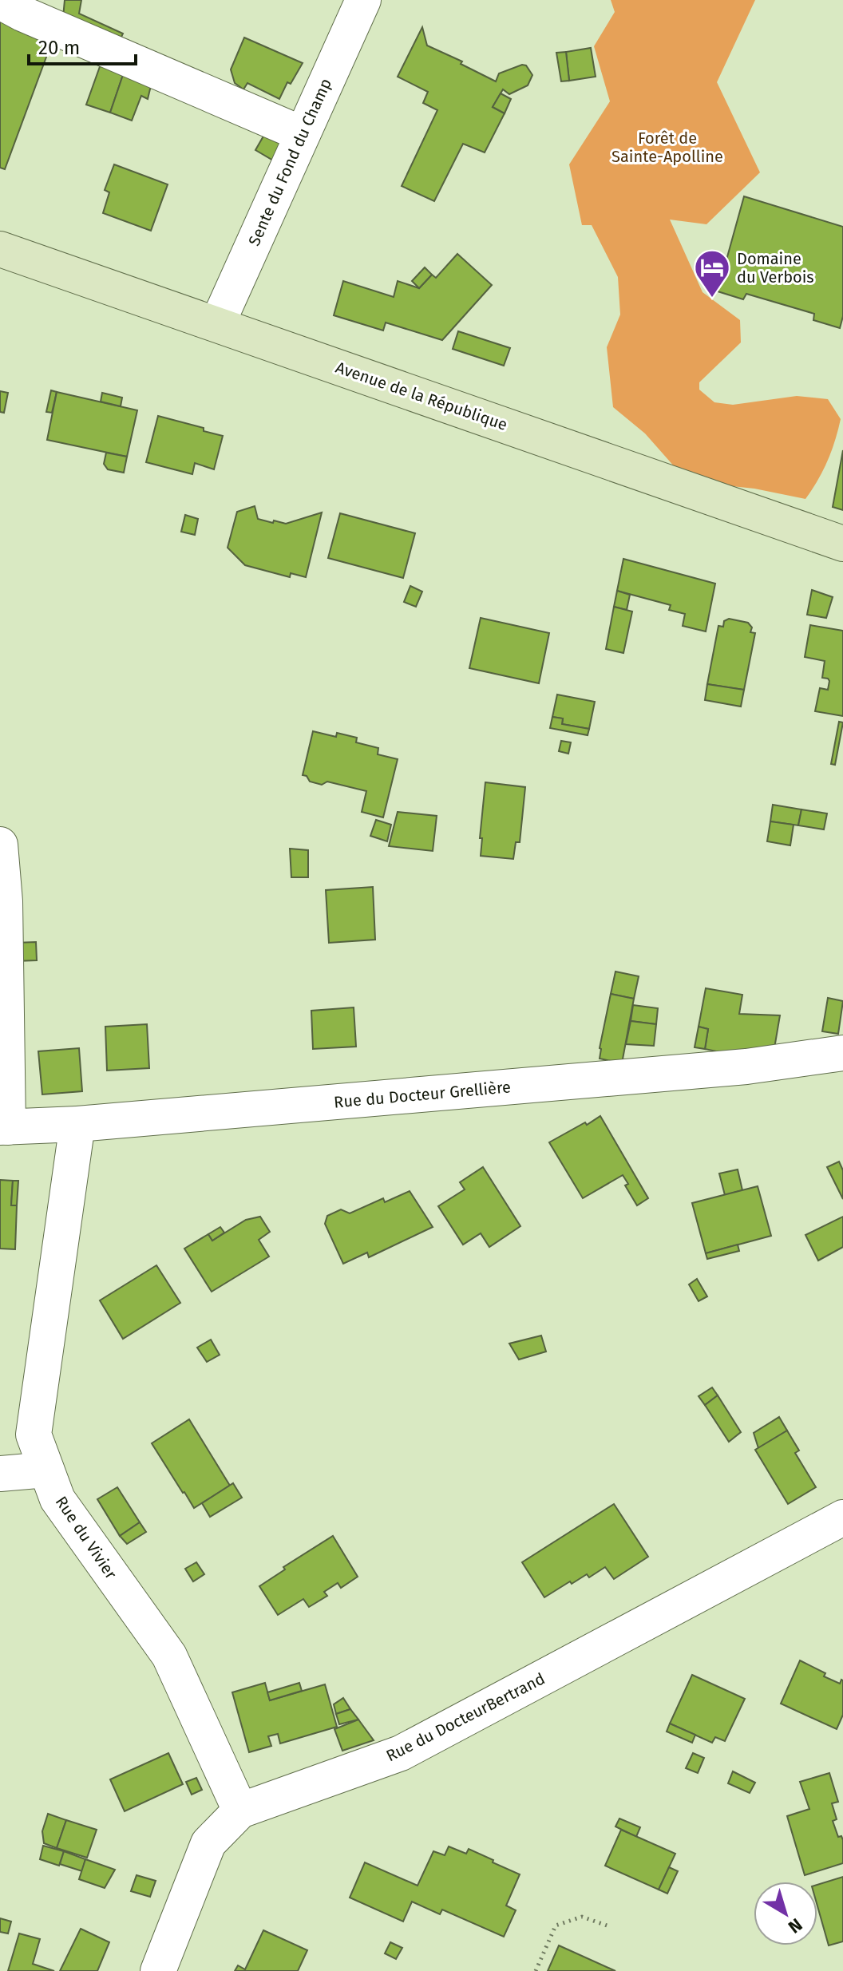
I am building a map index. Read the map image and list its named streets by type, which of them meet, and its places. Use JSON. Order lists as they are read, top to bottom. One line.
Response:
{"streets":{"main road":["Avenue de la République"],"street":["Sente du Fond du Champ","Rue du Docteur Grellière","Rue du Vivier","Rue du DocteurBertrand"]},"crossings":[["Sente du Fond du Champ","Avenue de la République"],["Rue du Docteur Grellière","Rue du Vivier"],["Rue du Vivier","Rue du DocteurBertrand"]],"parks":["Forêt de Sainte-Apolline"],"places":{"hotel":["Domaine du Verbois"]},"scale_bar":"20 m","north":"bottom right"}
